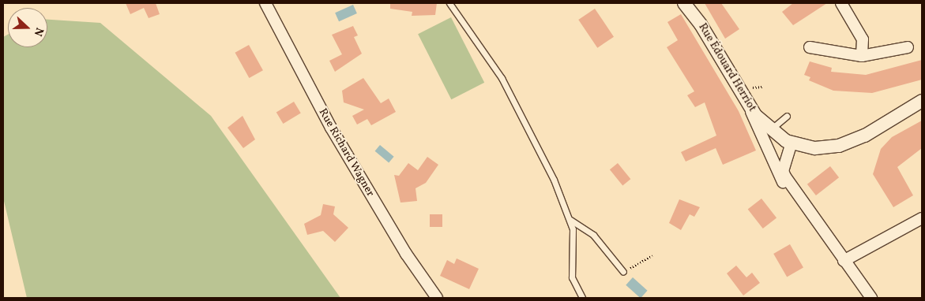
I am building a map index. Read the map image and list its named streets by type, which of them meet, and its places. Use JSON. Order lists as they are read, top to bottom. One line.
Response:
{"streets":{"street":["Rue Édouard Herriot","Rue Richard Wagner"]},"north":"right"}
